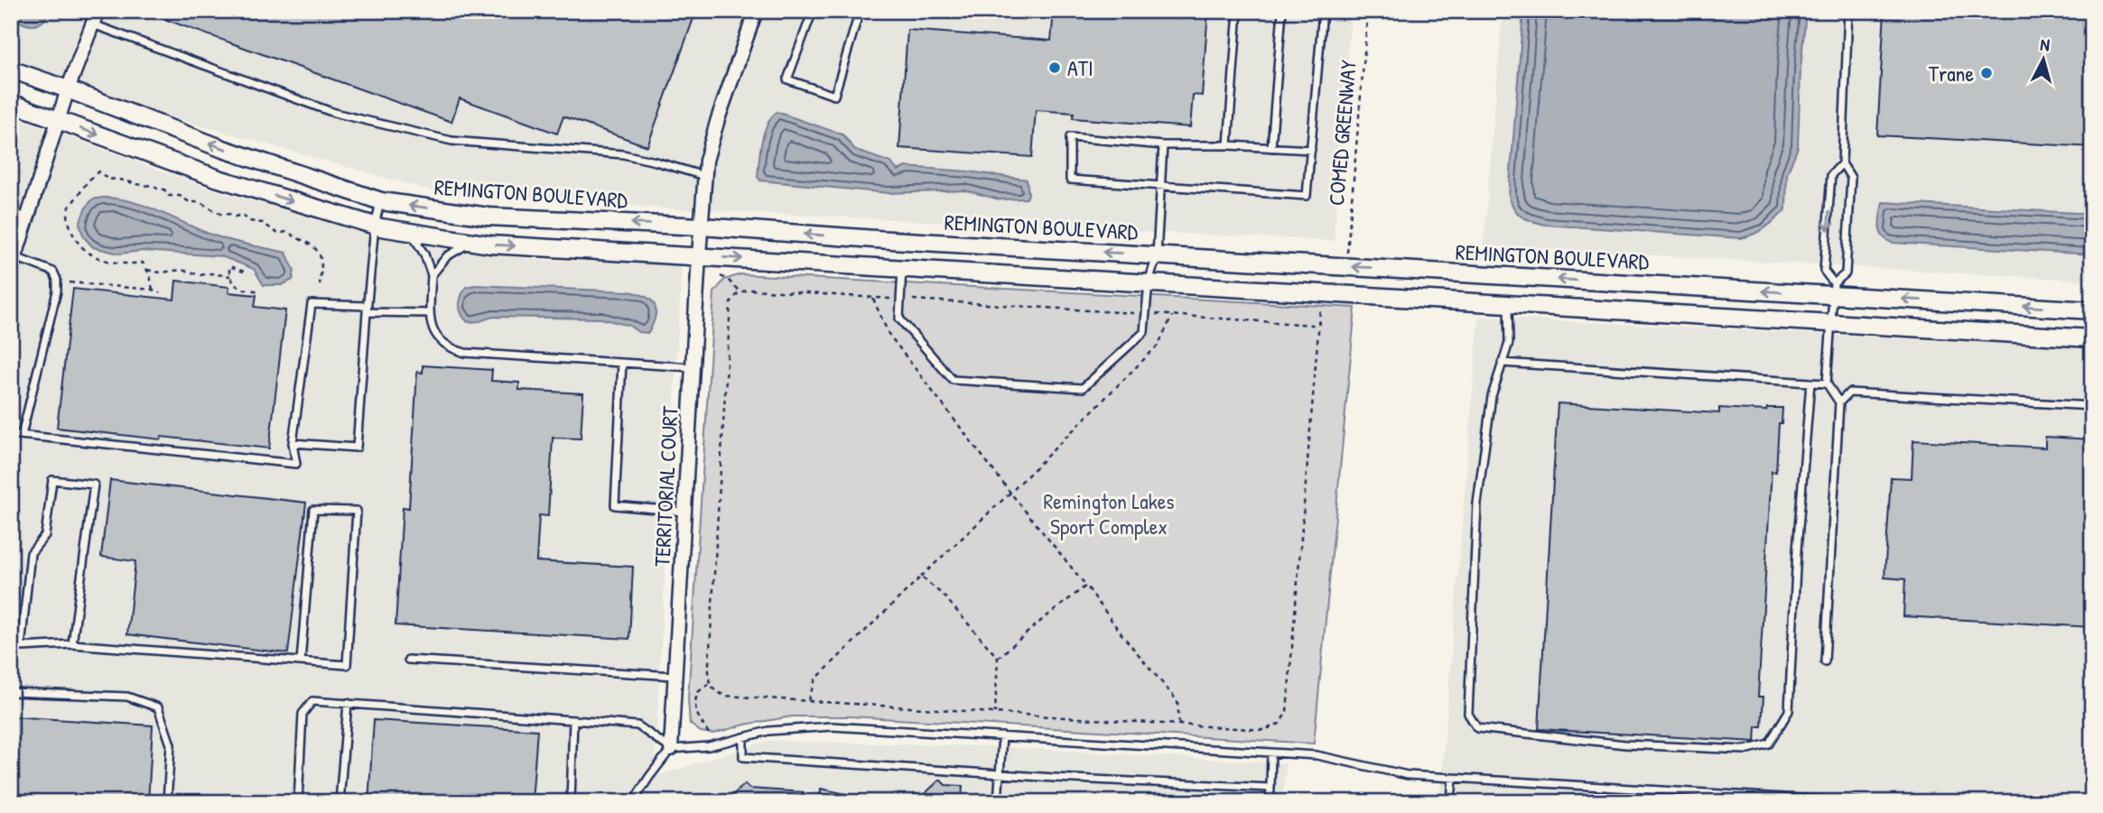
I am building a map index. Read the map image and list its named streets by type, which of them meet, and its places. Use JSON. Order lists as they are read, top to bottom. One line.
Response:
{"streets":{"street":["REMINGTON BOULEVARD","TERRITORIAL COURT"],"path":["COMED GREENWAY"]},"crossings":[["REMINGTON BOULEVARD","TERRITORIAL COURT"]],"parks":["Remington Lakes Sport Complex"],"places":["ATI","Trane"],"north":"top"}
